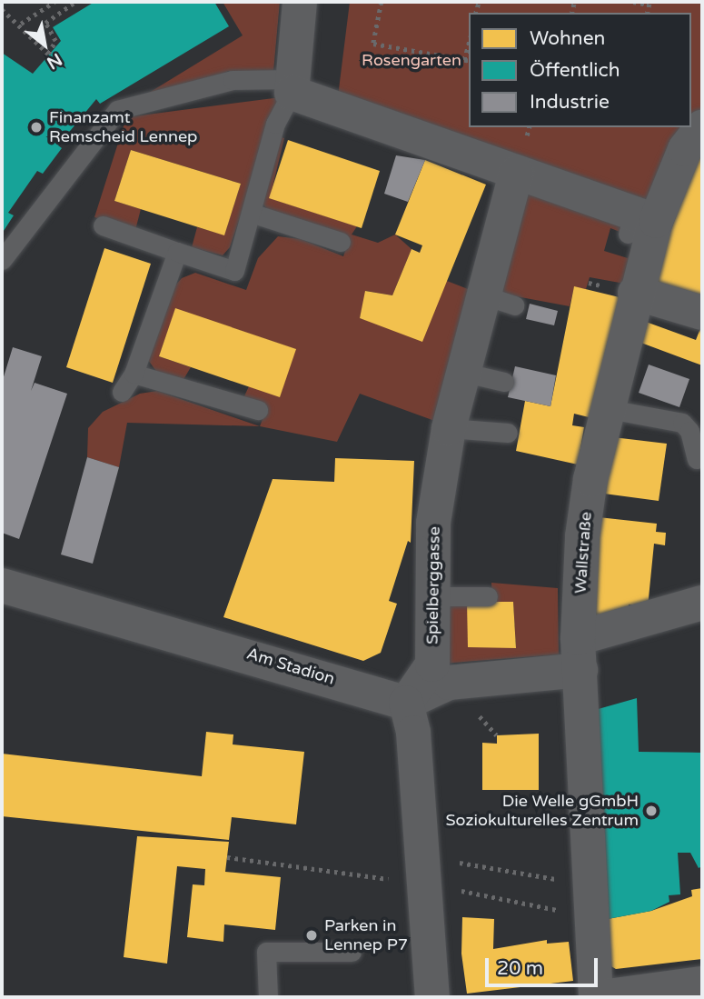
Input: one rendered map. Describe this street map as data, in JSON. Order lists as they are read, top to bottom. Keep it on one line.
{"streets":{"street":["Wallstraße","Spielberggasse","Am Stadion"]},"crossings":[["Spielberggasse","Am Stadion"]],"parks":["Rosengarten"],"places":["Finanzamt Remscheid Lennep","Die Welle gGmbH Soziokulturelles Zentrum","Parken in Lennep P7"],"legend":["Wohnen","Öffentlich","Industrie"],"scale_bar":"20 m","north":"bottom right"}
